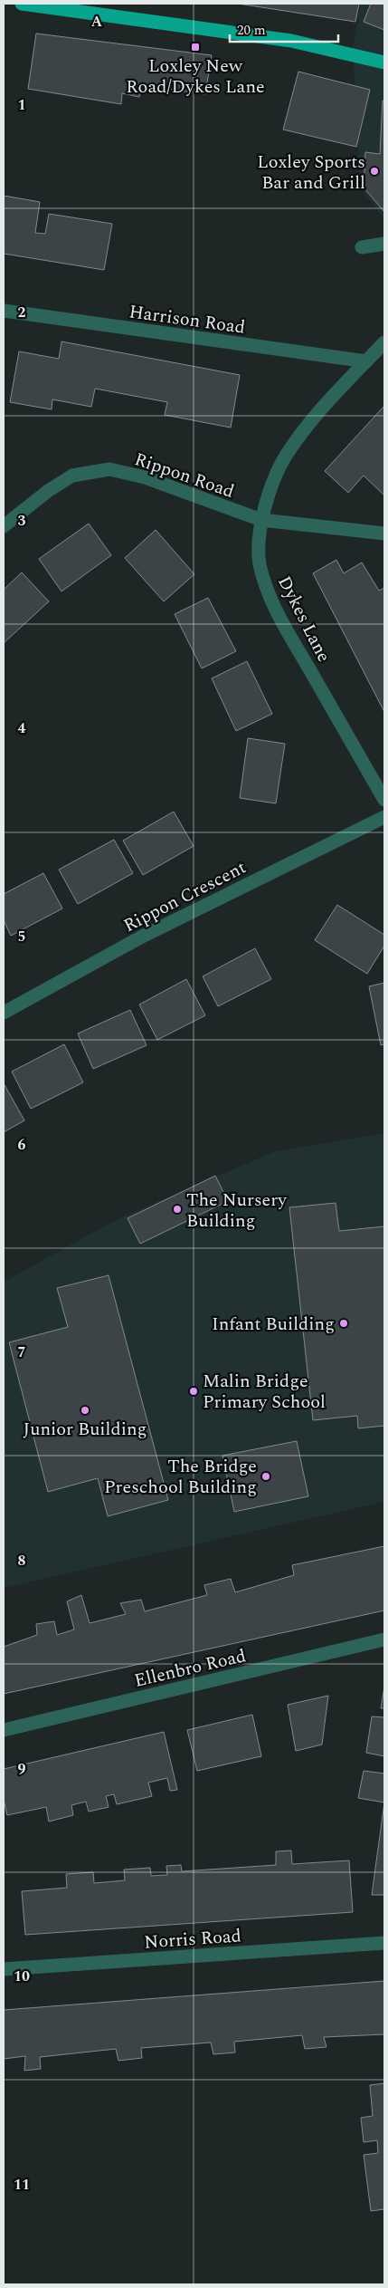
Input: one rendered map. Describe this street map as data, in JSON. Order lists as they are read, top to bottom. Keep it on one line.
{"streets":{"street":["Harrison Road","Rippon Road","Dykes Lane","Rippon Crescent","Ellenbro Road","Norris Road"]},"crossings":[["Harrison Road","Dykes Lane"],["Rippon Road","Dykes Lane"]],"places":{"transit":["Loxley New Road/Dykes Lane"],"other":["Loxley Sports Bar and Grill","The Nursery Building","Infant Building","Malin Bridge Primary School","Junior Building","The Bridge Preschool Building"]},"scale_bar":"20 m","grid":{"columns":["A"],"rows":["1","2","3","4","5","6","7","8","9","10","11"]}}
